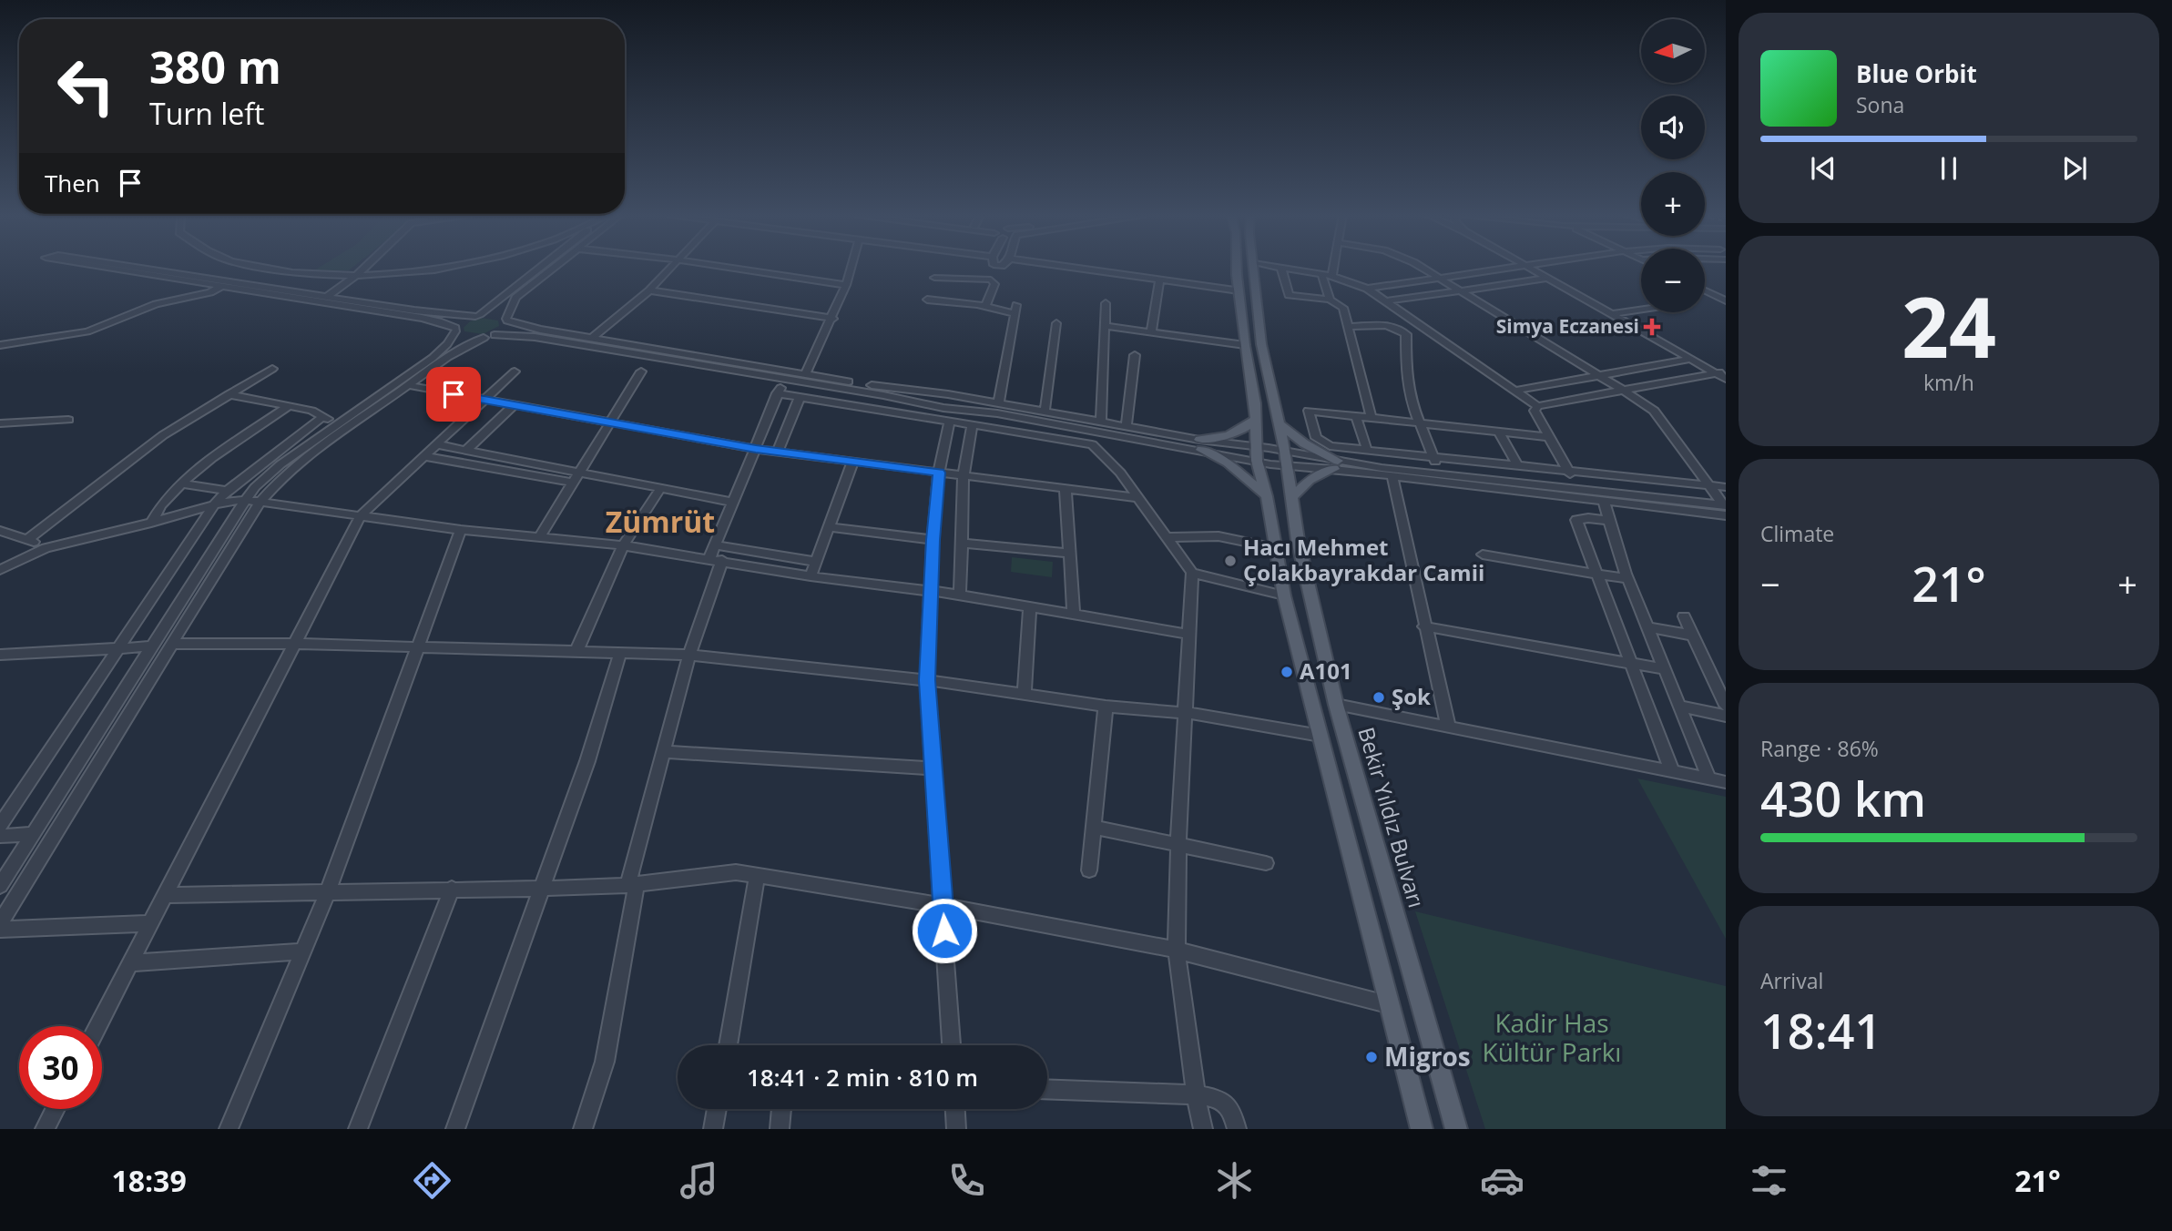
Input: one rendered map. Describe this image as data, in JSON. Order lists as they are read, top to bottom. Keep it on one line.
{"streets":{"main road":["Bekir Yıldız Bulvarı"]},"districts":["Zümrüt"],"parks":["Kadir Has Kültür Parkı"],"places":{"health":["Simya Eczanesi"],"other":["Hacı Mehmet Çolakbayrakdar Camii","A101","Şok","Migros"]},"north":"left","page":{"map_buttons":["+","−"],"turn":["380 m","Turn left"],"song":["Blue Orbit","Sona"],"then":"Then","tile":[["24","km/h"],"Climate",["Range · 86%","430 km"],["Arrival","18:41"]],"heat":["−","21°","+"],"limit":"30","trip":"18:41 · 2 min · 810 m","tabs":["18:39","21°"]}}
